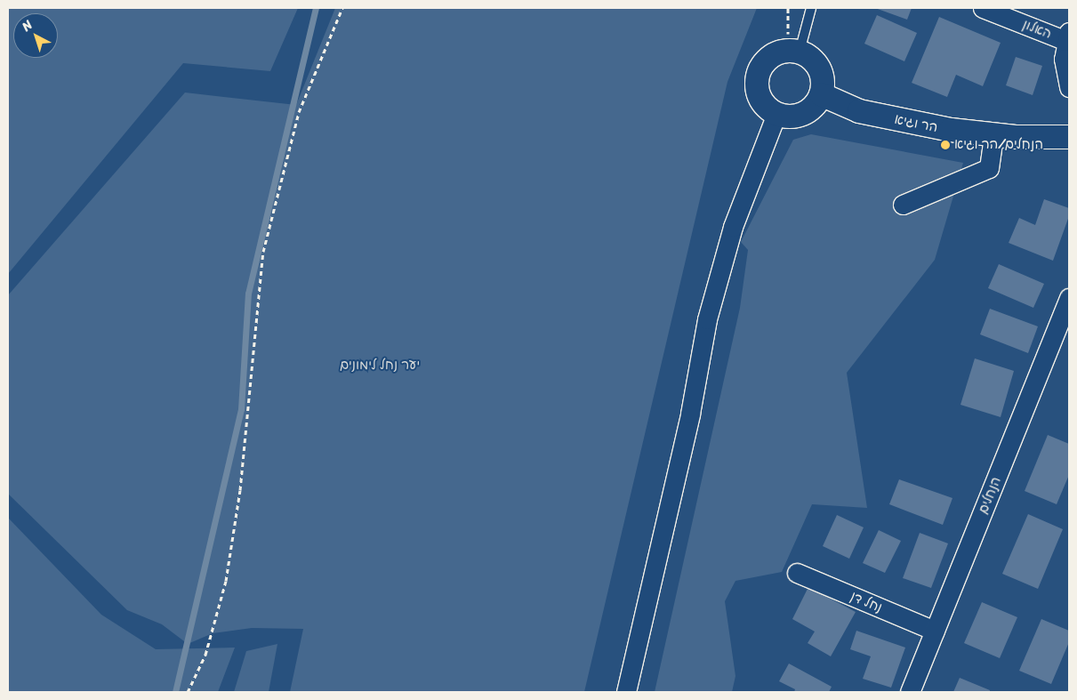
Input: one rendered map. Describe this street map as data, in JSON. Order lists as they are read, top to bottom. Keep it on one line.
{"streets":{"street":["האלון","הר וגיא","הנחלים","נחל דן"]},"crossings":[["הנחלים","נחל דן"]],"parks":["יער נחל לימונים"],"places":["הנחלים/הר וגיא"],"north":"top left"}
